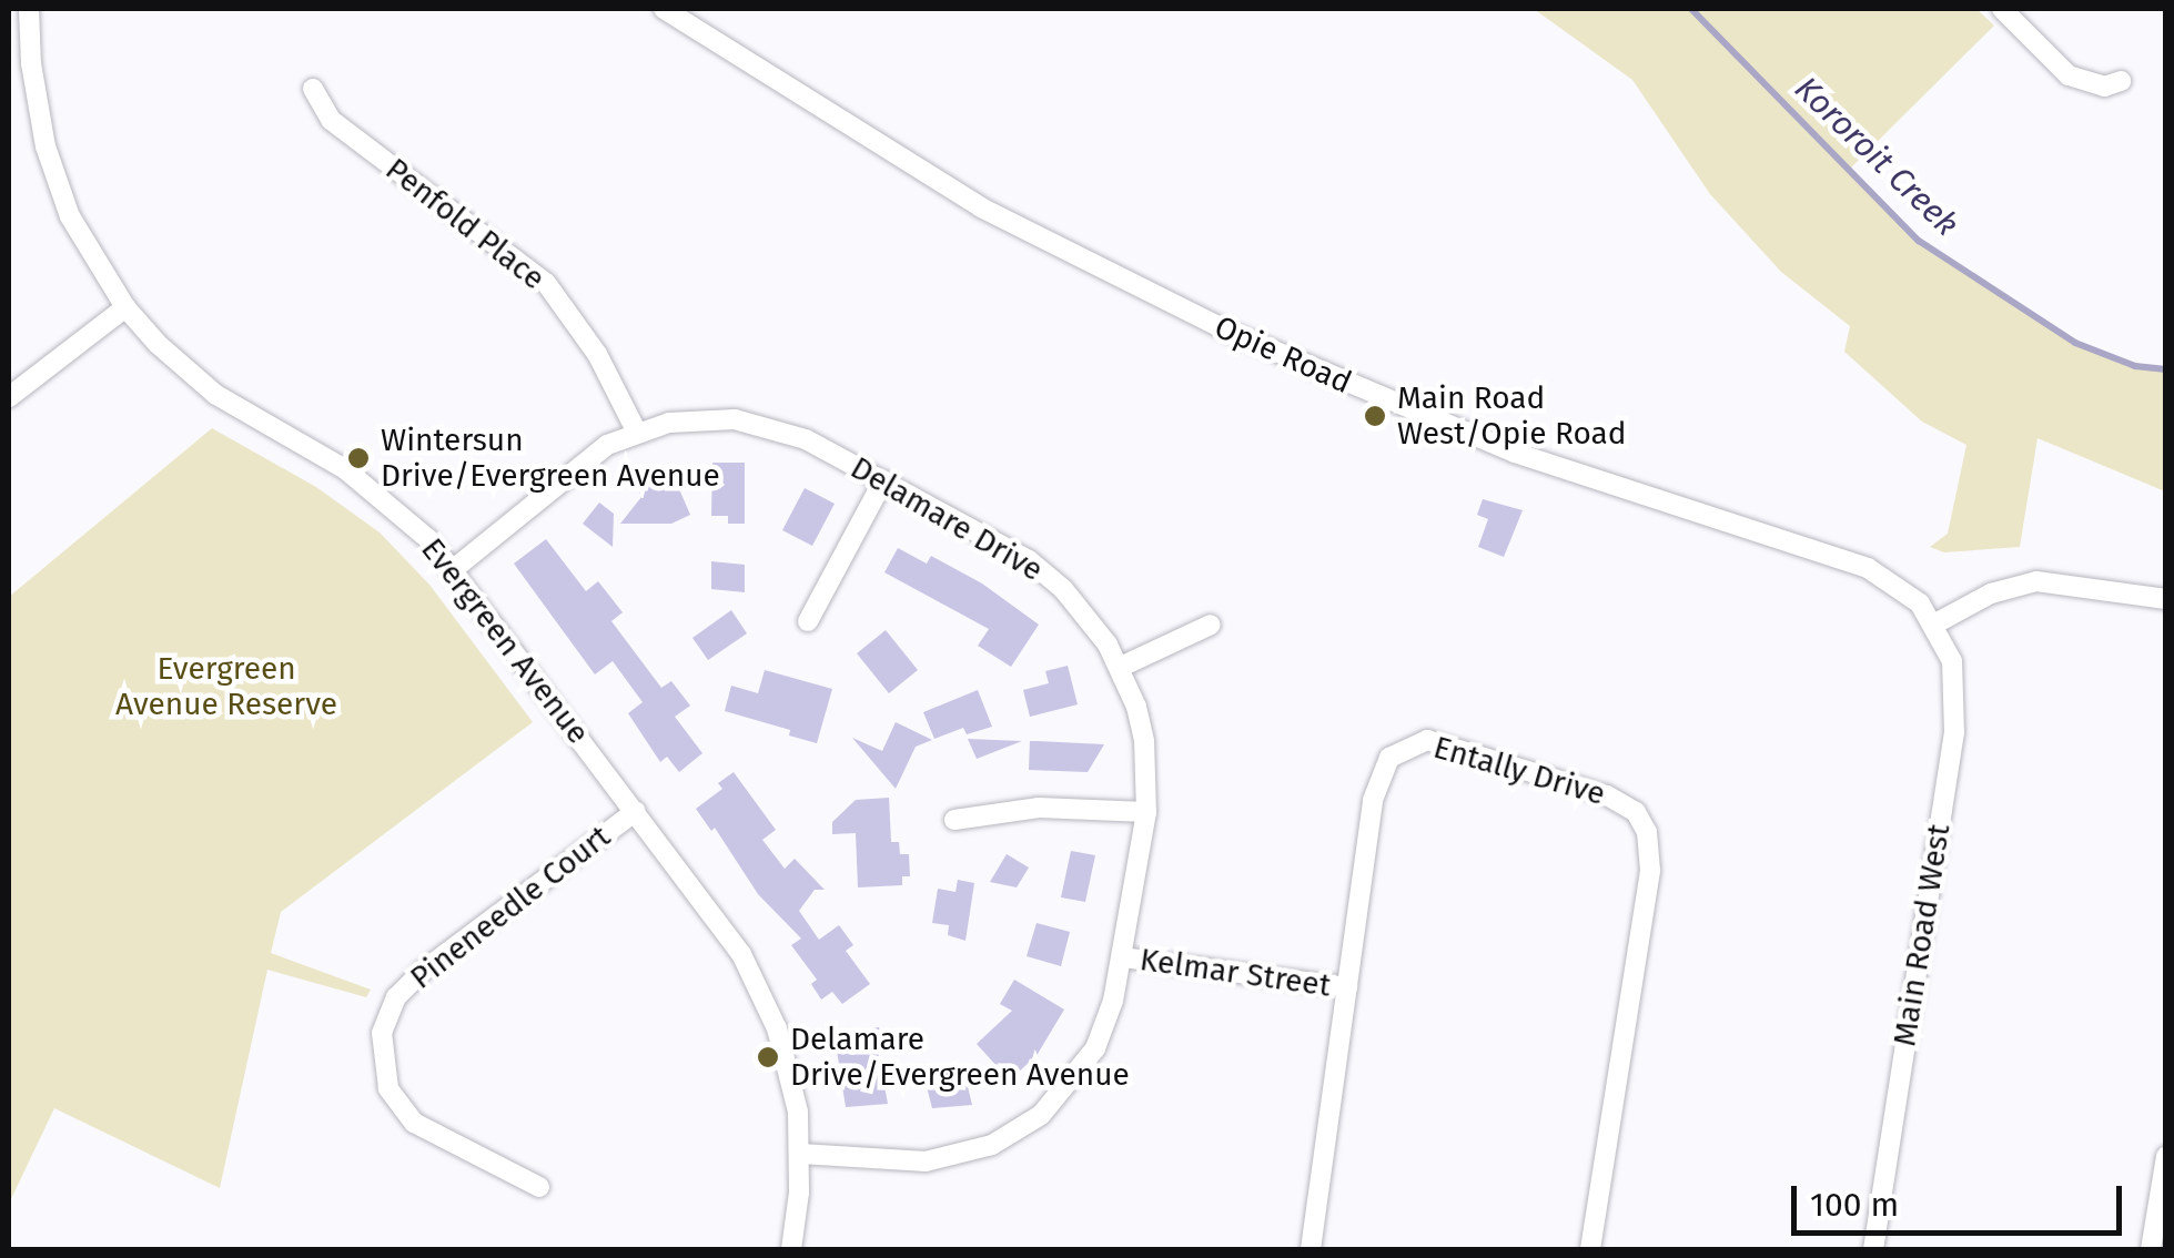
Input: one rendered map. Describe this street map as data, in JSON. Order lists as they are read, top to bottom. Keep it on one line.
{"streets":{"street":["Penfold Place","Opie Road","Delamare Drive","Evergreen Avenue","Entally Drive","Pineneedle Court","Main Road West","Kelmar Street"]},"crossings":[["Penfold Place","Delamare Drive"],["Opie Road","Main Road West"],["Delamare Drive","Evergreen Avenue"],["Delamare Drive","Kelmar Street"],["Evergreen Avenue","Pineneedle Court"],["Entally Drive","Kelmar Street"]],"water":["Kororoit Creek"],"parks":["Evergreen Avenue Reserve"],"places":["Main Road West/Opie Road","Wintersun Drive/Evergreen Avenue","Delamare Drive/Evergreen Avenue"],"scale_bar":"100 m"}
